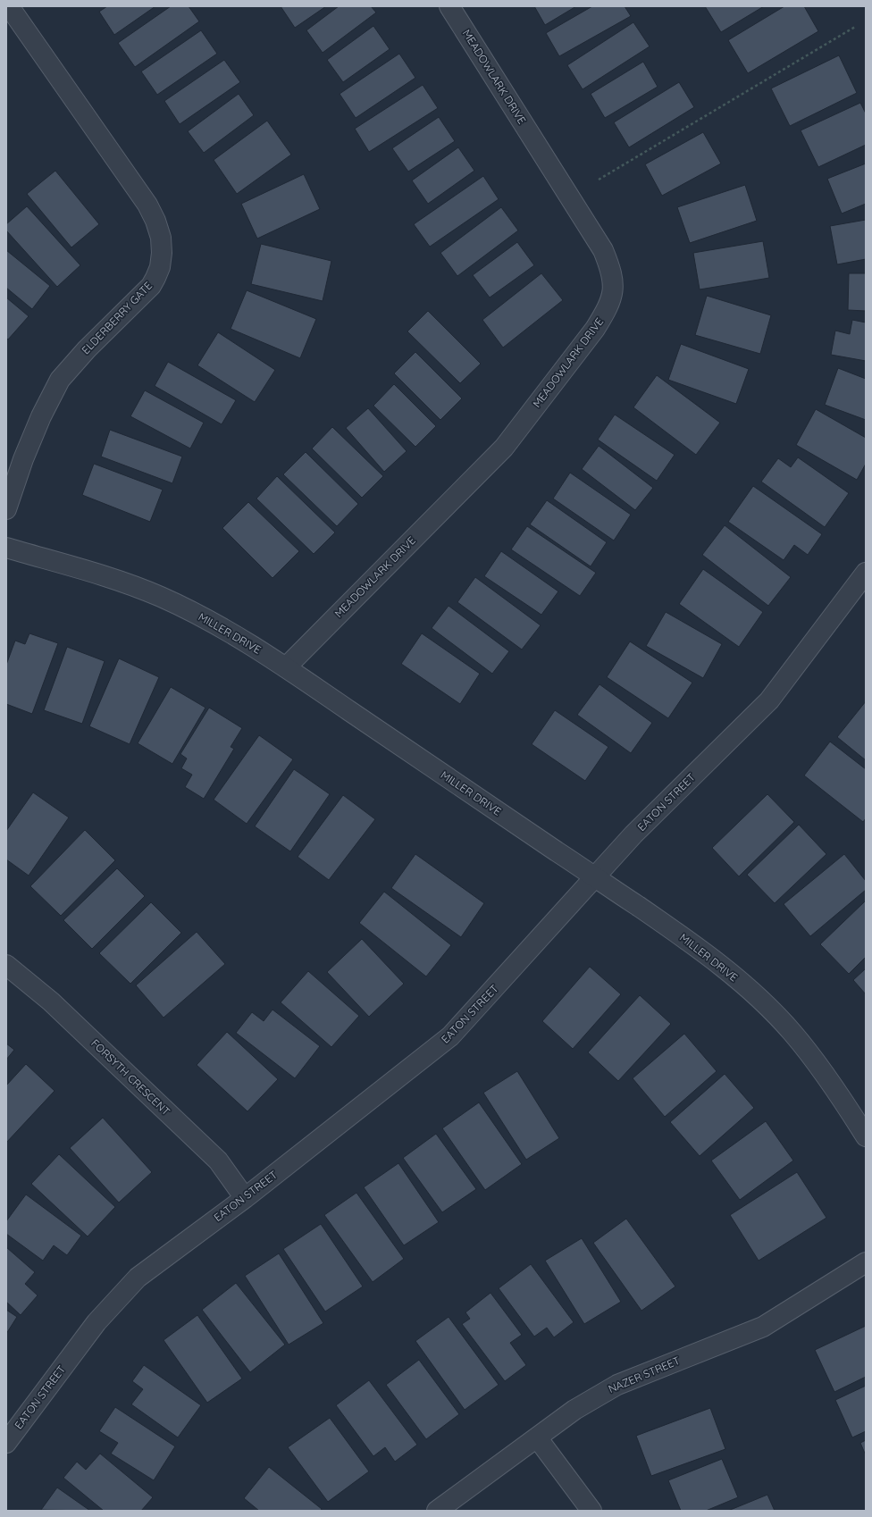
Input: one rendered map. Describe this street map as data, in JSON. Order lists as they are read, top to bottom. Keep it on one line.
{"streets":{"street":["MEADOWLARK DRIVE","ELDERBERRY GATE","MILLER DRIVE","EATON STREET","FORSYTH CRESCENT","NAZER STREET"]},"crossings":[["MEADOWLARK DRIVE","MILLER DRIVE"],["MILLER DRIVE","EATON STREET"],["EATON STREET","FORSYTH CRESCENT"]]}
